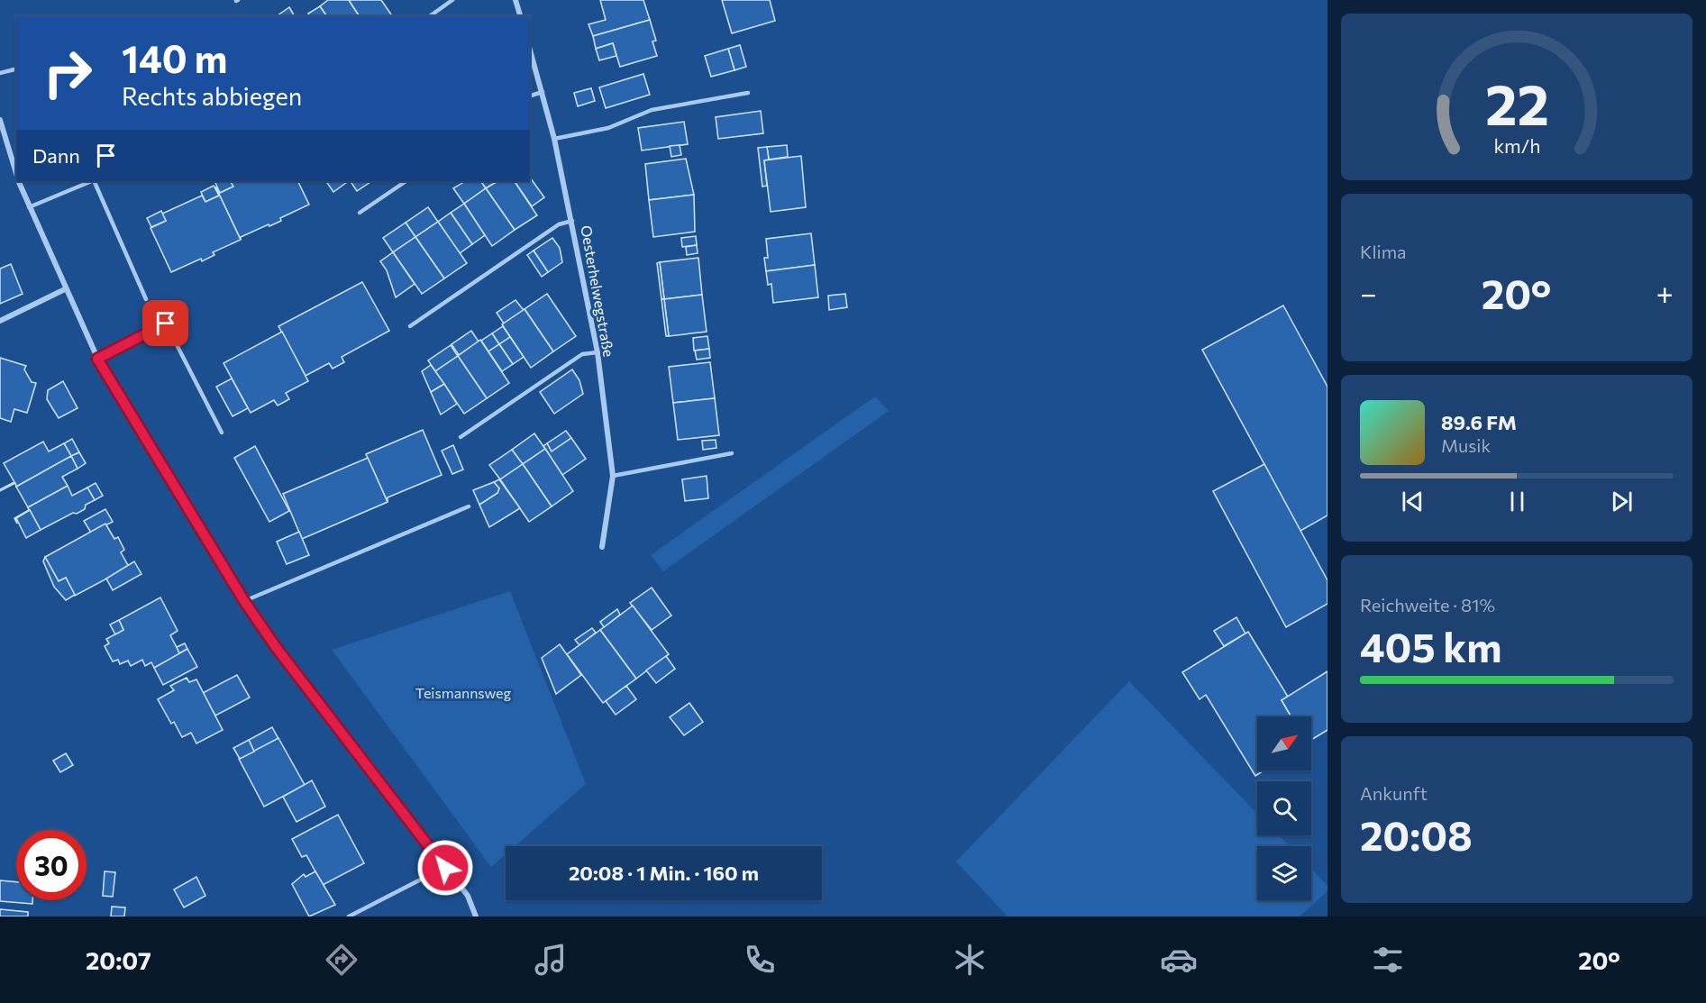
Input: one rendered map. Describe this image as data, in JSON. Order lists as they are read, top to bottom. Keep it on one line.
{"streets":{"street":["Oesterhelwegstraße"]},"parks":["Teismannsweg"],"north":"top right","page":{"turn":["140 m","Rechts abbiegen"],"then":"Dann","tile":["Klima",["Reichweite · 81%","405 km"],["Ankunft","20:08"]],"heat":["−","20°","+"],"song":["89.6 FM","Musik"],"limit":"30","trip":"20:08 · 1 Min. · 160 m","tabs":["20:07","20°"],"gauge":["22","km/h"]}}
